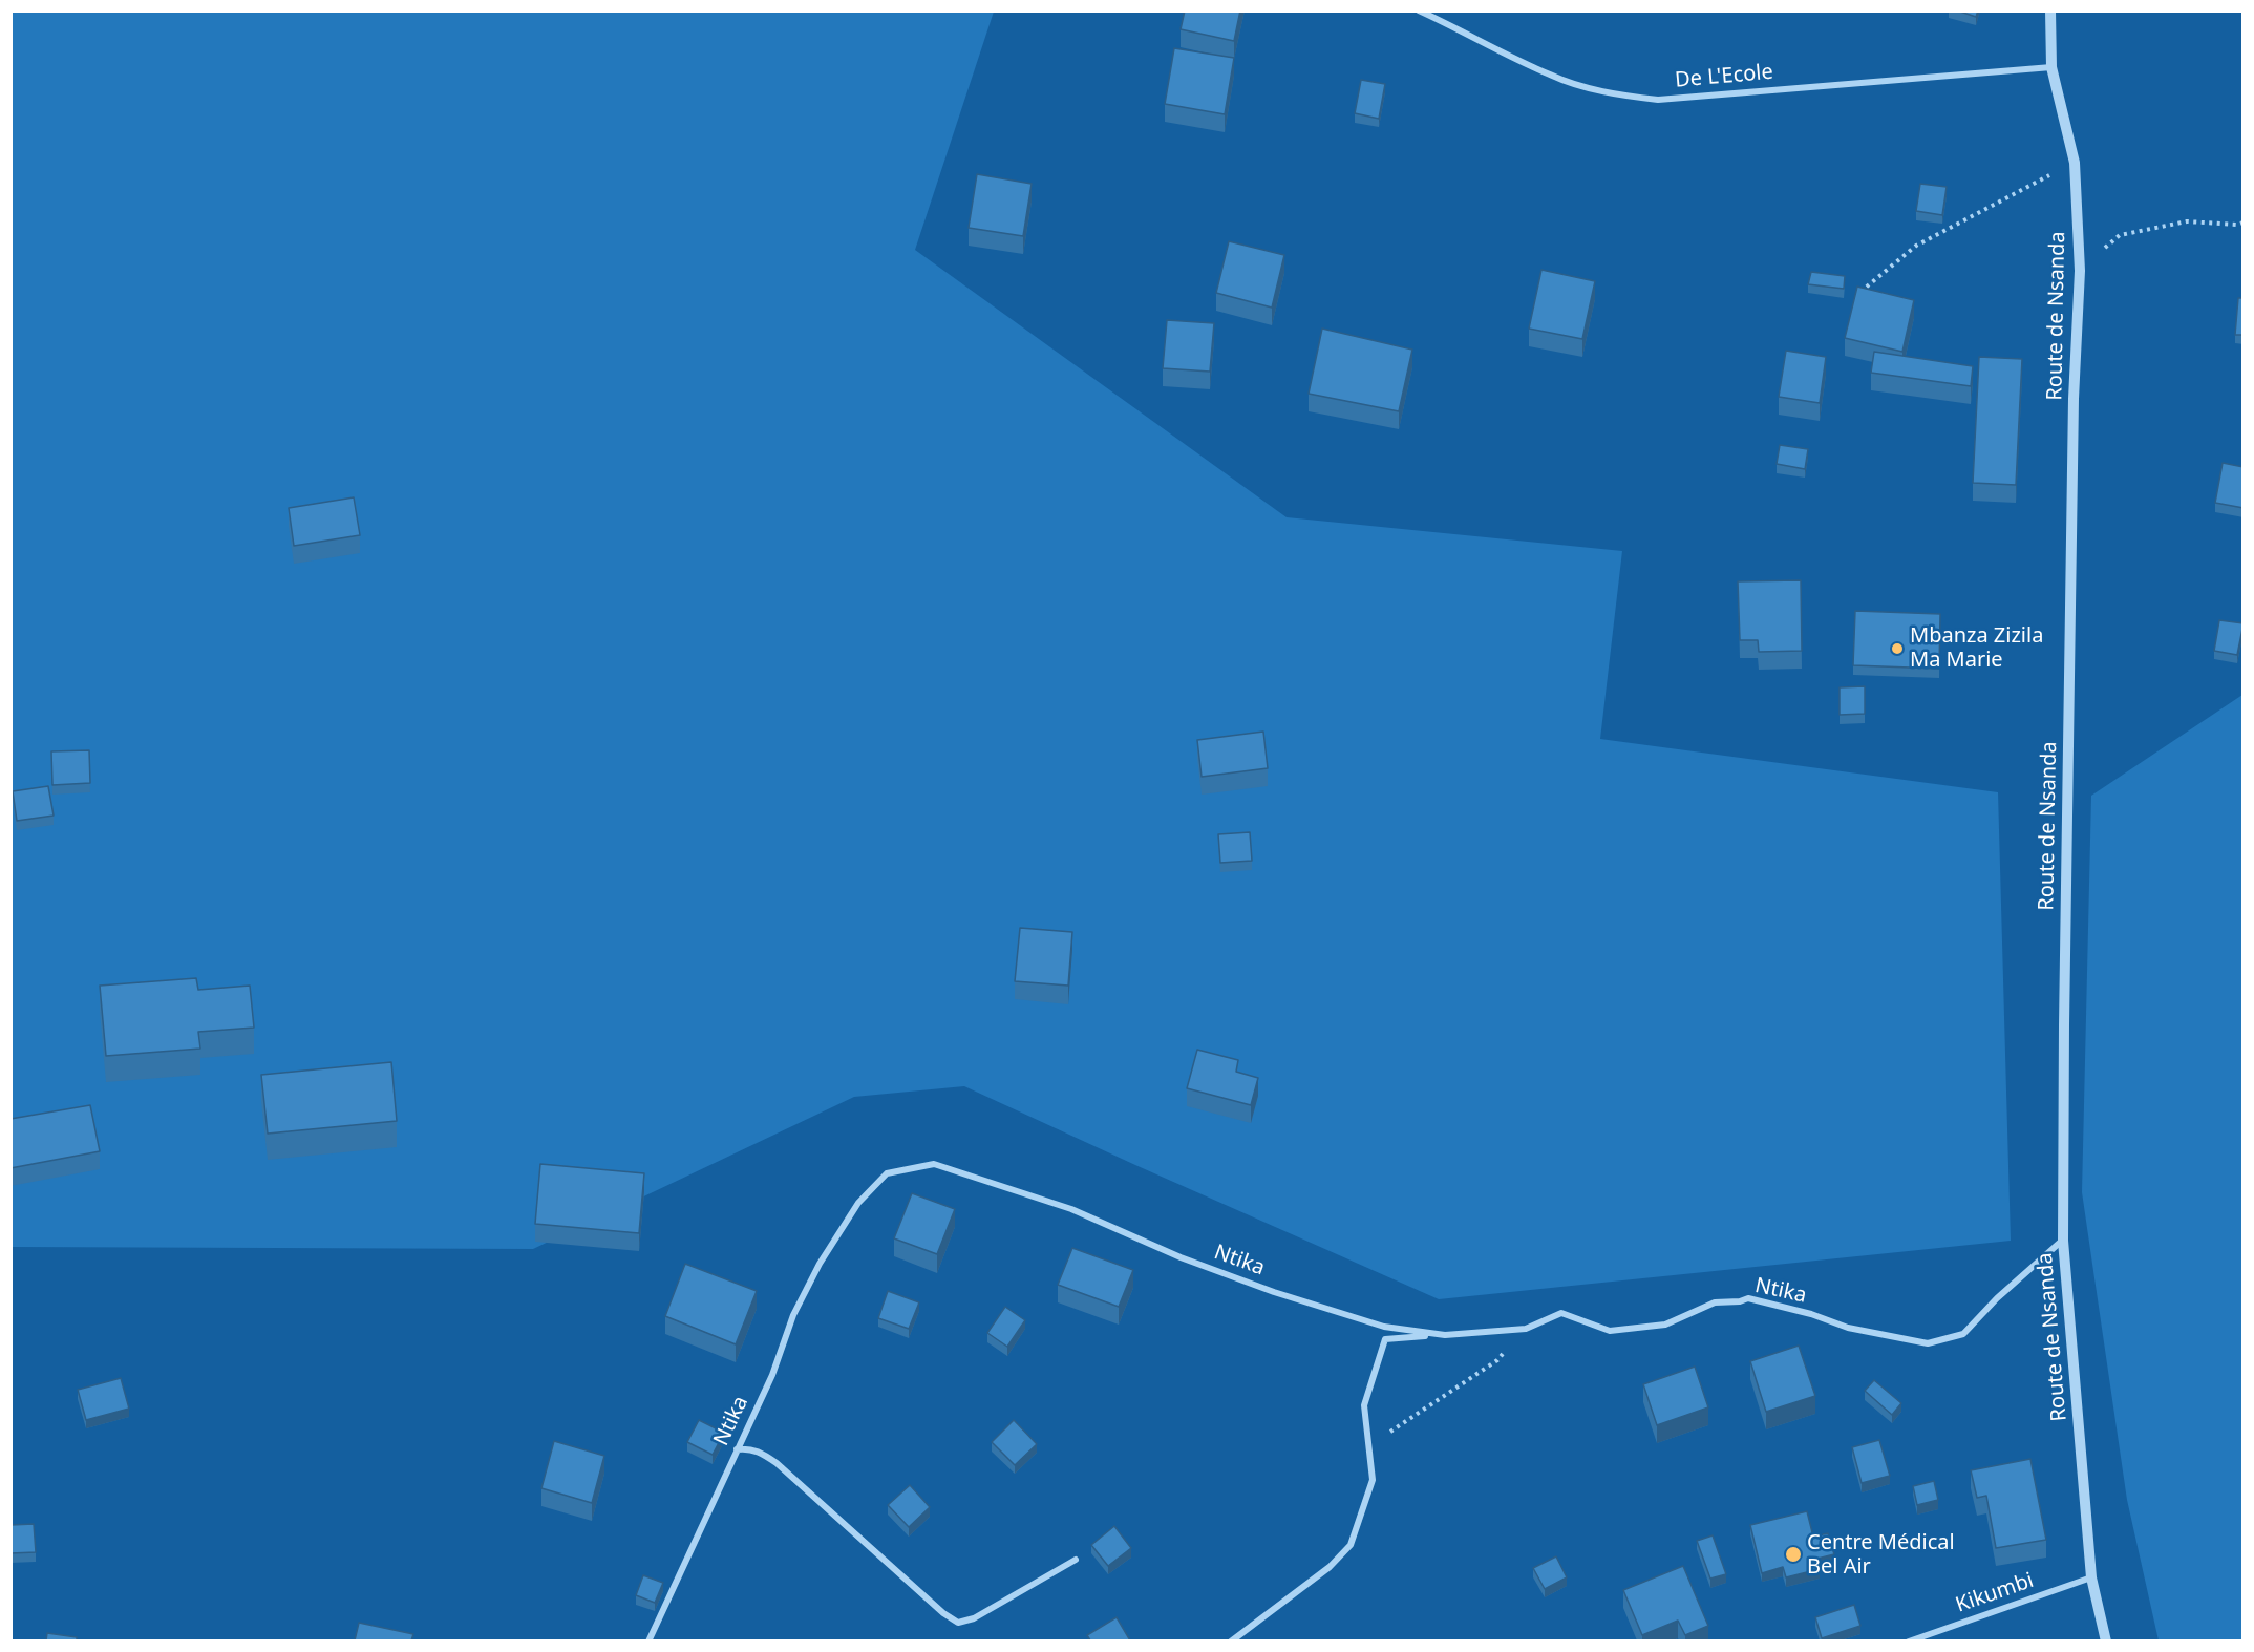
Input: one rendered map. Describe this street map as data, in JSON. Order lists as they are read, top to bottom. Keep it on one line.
{"streets":{"street":["De L'Ecole","Route de Nsanda","Ntika","Kikumbi"]},"crossings":[["De L'Ecole","Route de Nsanda"],["Route de Nsanda","Ntika"],["Route de Nsanda","Kikumbi"]],"places":["Mbanza Zizila Ma Marie","Centre Médical Bel Air"]}
